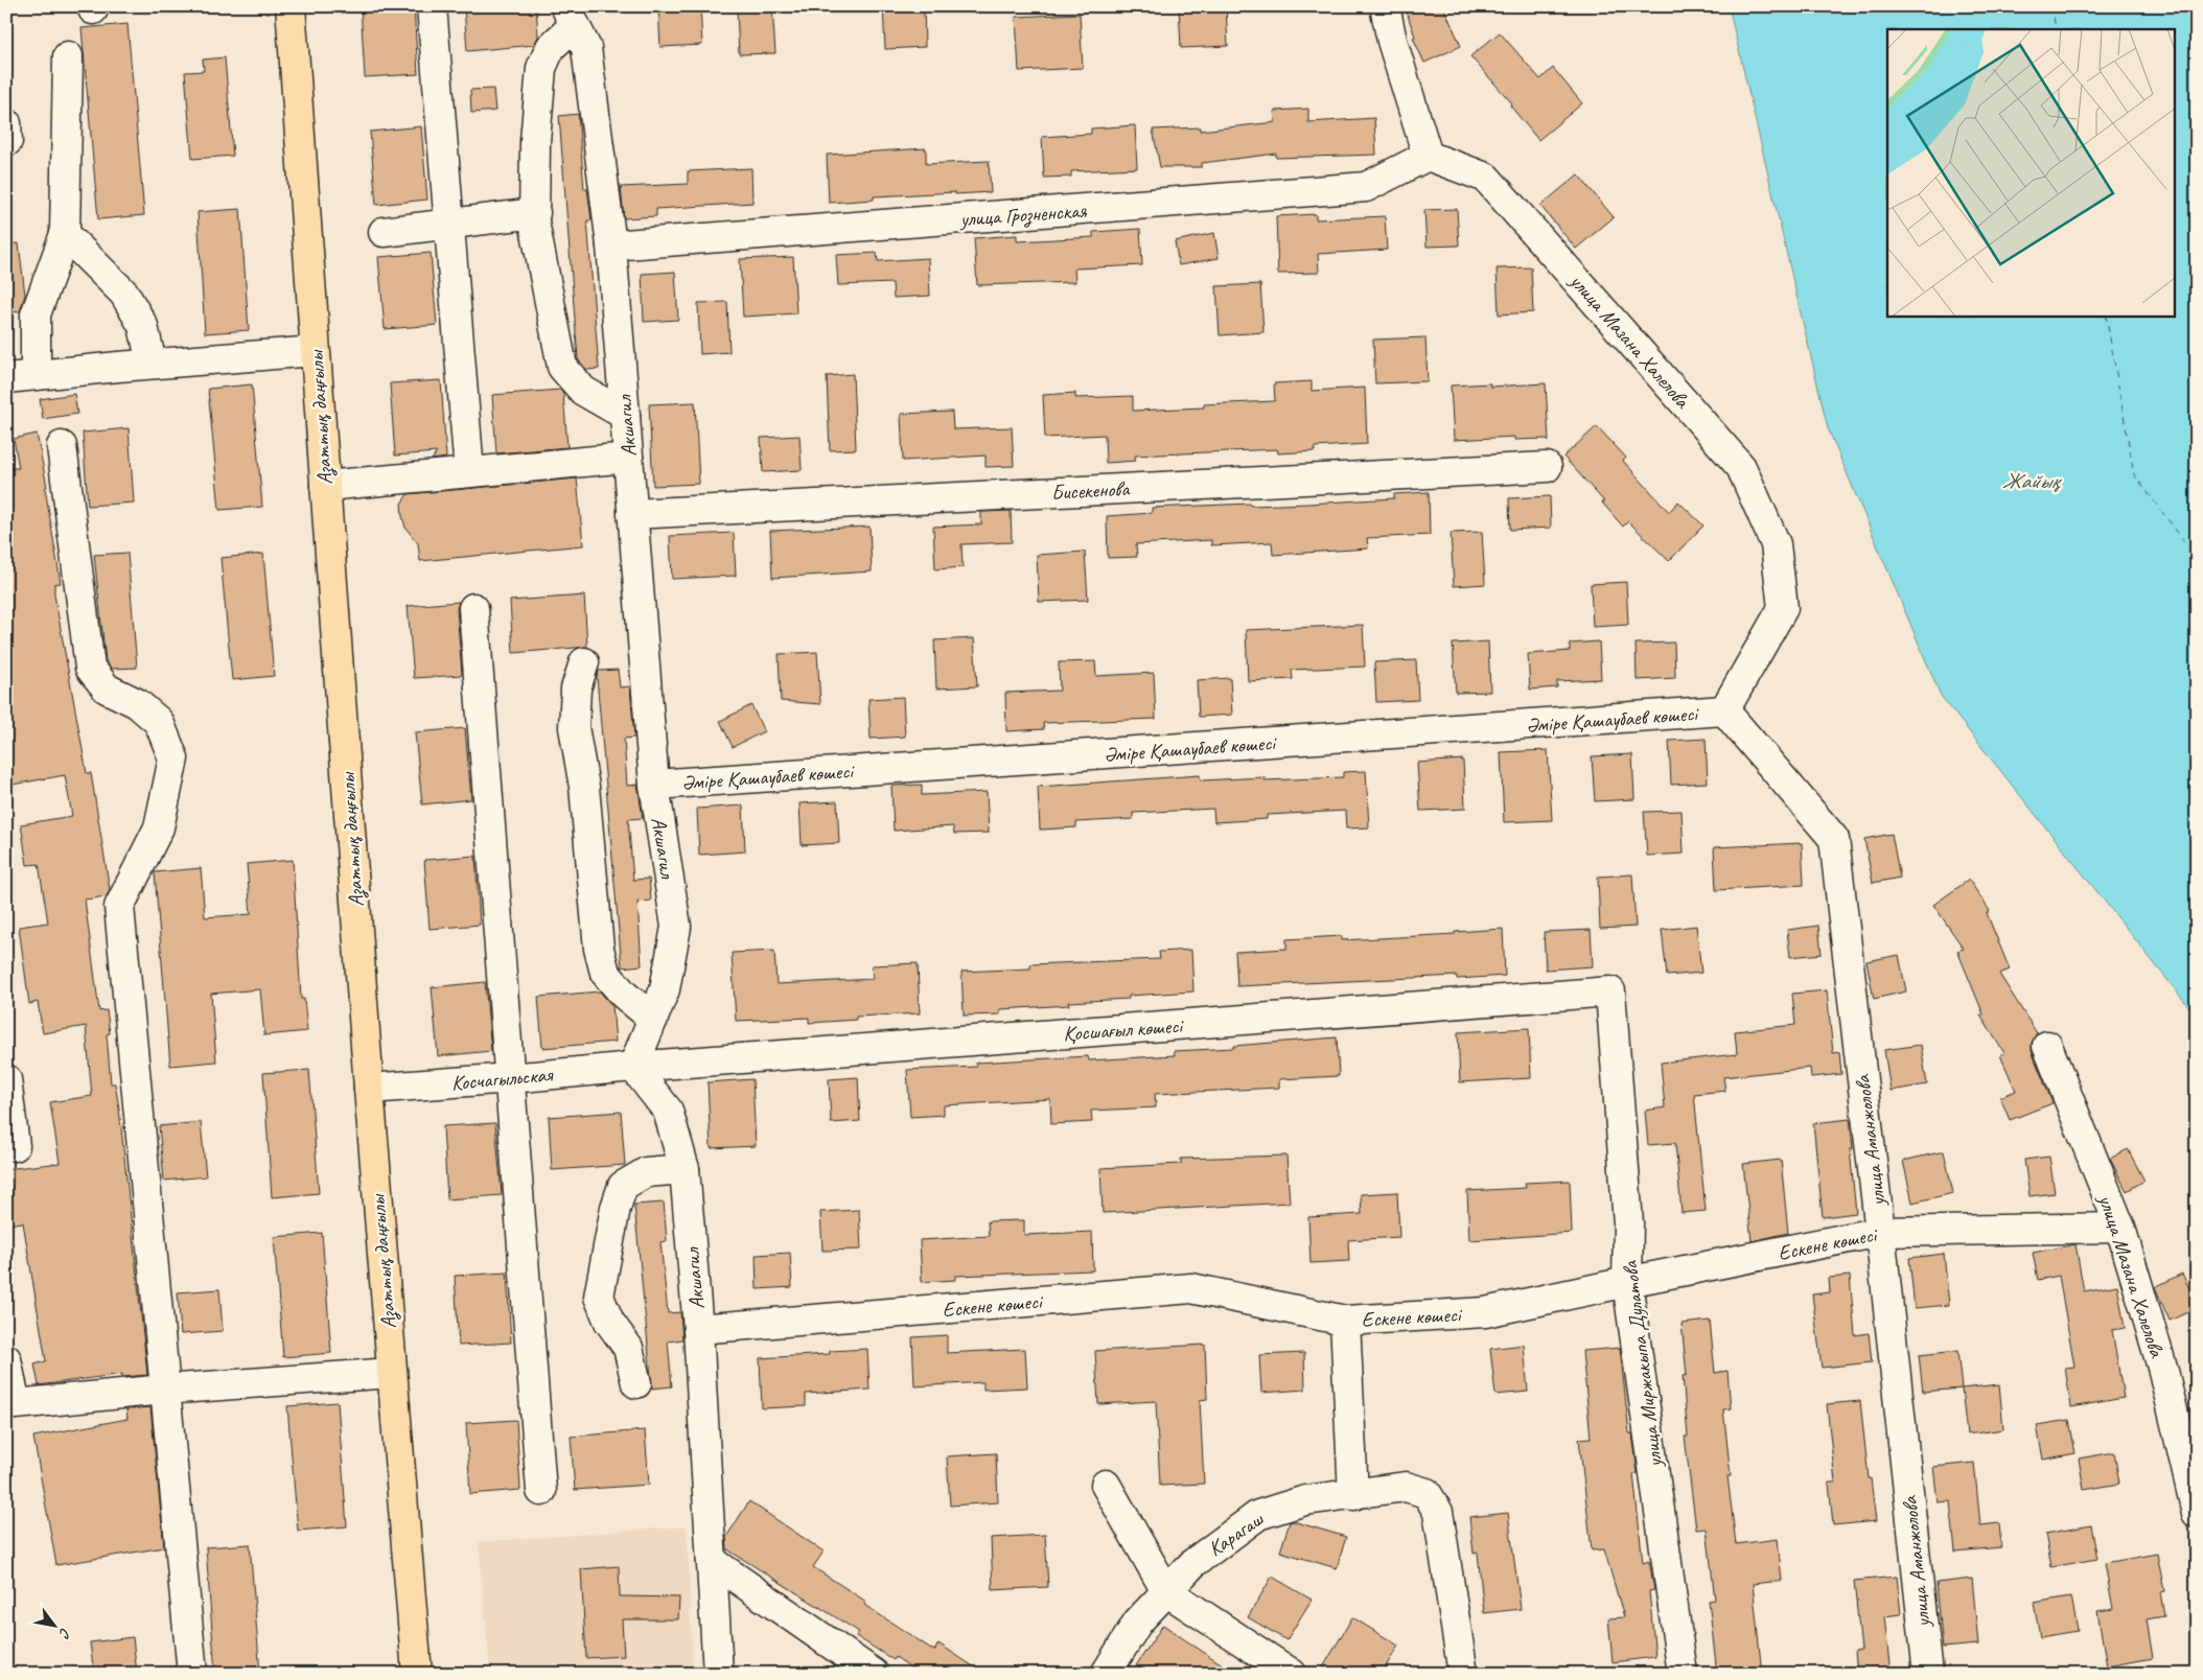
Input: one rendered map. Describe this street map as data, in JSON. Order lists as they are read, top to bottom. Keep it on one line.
{"streets":{"main road":["Азаттық даңғылы"],"street":["улица Грозненская","улица Мазана Халелова","Акшагил","Бисекенова","Әміре Қашаубаев көшесі","Қосшағыл көшесі","Косчагыльская","улица Аманжолова","Ескене көшесі","улица Миржакыпа Дулатова","Карагаш"]},"crossings":[["улица Грозненская","улица Мазана Халелова"],["улица Грозненская","Акшагил"],["улица Мазана Халелова","Әміре Қашаубаев көшесі"],["улица Мазана Халелова","улица Аманжолова"],["улица Мазана Халелова","Ескене көшесі"],["Азаттық даңғылы","Косчагыльская"],["Акшагил","Бисекенова"],["Акшагил","Әміре Қашаубаев көшесі"],["Акшагил","Қосшағыл көшесі"],["Акшагил","Косчагыльская"],["Акшагил","Ескене көшесі"],["Әміре Қашаубаев көшесі","улица Аманжолова"],["Қосшағыл көшесі","Косчагыльская"],["Қосшағыл көшесі","улица Миржакыпа Дулатова"],["улица Аманжолова","Ескене көшесі"],["Ескене көшесі","улица Миржакыпа Дулатова"]],"water":["Жайық"],"north":"bottom right"}
